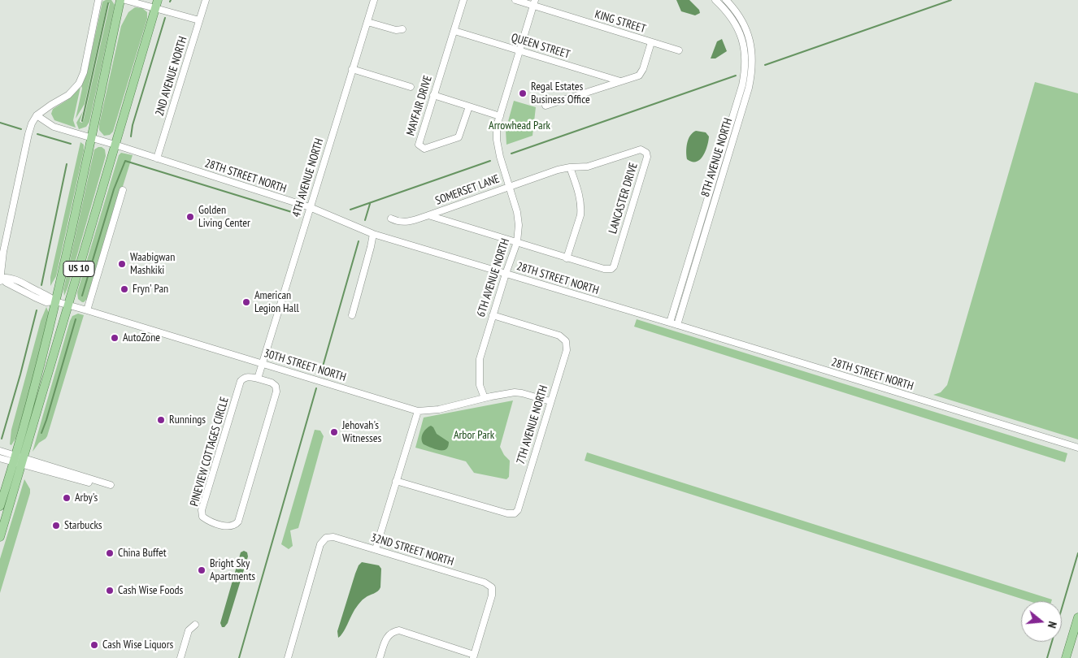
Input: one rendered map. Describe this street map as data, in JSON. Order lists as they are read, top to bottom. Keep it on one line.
{"streets":{"main road":["US 10"],"street":["KING STREET","QUEEN STREET","2ND AVENUE NORTH","MAYFAIR DRIVE","8TH AVENUE NORTH","28TH STREET NORTH","4TH AVENUE NORTH","SOMERSET LANE","LANCASTER DRIVE","6TH AVENUE NORTH","30TH STREET NORTH","7TH AVENUE NORTH","PINEVIEW COTTAGES CIRCLE","32ND STREET NORTH"]},"crossings":[["KING STREET","6TH AVENUE NORTH"],["QUEEN STREET","MAYFAIR DRIVE"],["QUEEN STREET","6TH AVENUE NORTH"],["2ND AVENUE NORTH","28TH STREET NORTH"],["8TH AVENUE NORTH","28TH STREET NORTH"],["28TH STREET NORTH","4TH AVENUE NORTH"],["28TH STREET NORTH","US 10"],["28TH STREET NORTH","6TH AVENUE NORTH"],["4TH AVENUE NORTH","30TH STREET NORTH"],["SOMERSET LANE","LANCASTER DRIVE"],["SOMERSET LANE","6TH AVENUE NORTH"],["LANCASTER DRIVE","6TH AVENUE NORTH"],["US 10","30TH STREET NORTH"],["6TH AVENUE NORTH","30TH STREET NORTH"],["6TH AVENUE NORTH","7TH AVENUE NORTH"],["30TH STREET NORTH","7TH AVENUE NORTH"]],"parks":["Arrowhead Park","Arbor Park"],"places":["Regal Estates Business Office","Golden Living Center","Waabigwan Mashkiki","Fryn' Pan","American Legion Hall","AutoZone","Runnings","Jehovah's Witnesses","Arby's","Starbucks","China Buffet","Bright Sky Apartments","Cash Wise Foods","Cash Wise Liquors"],"north":"right"}
